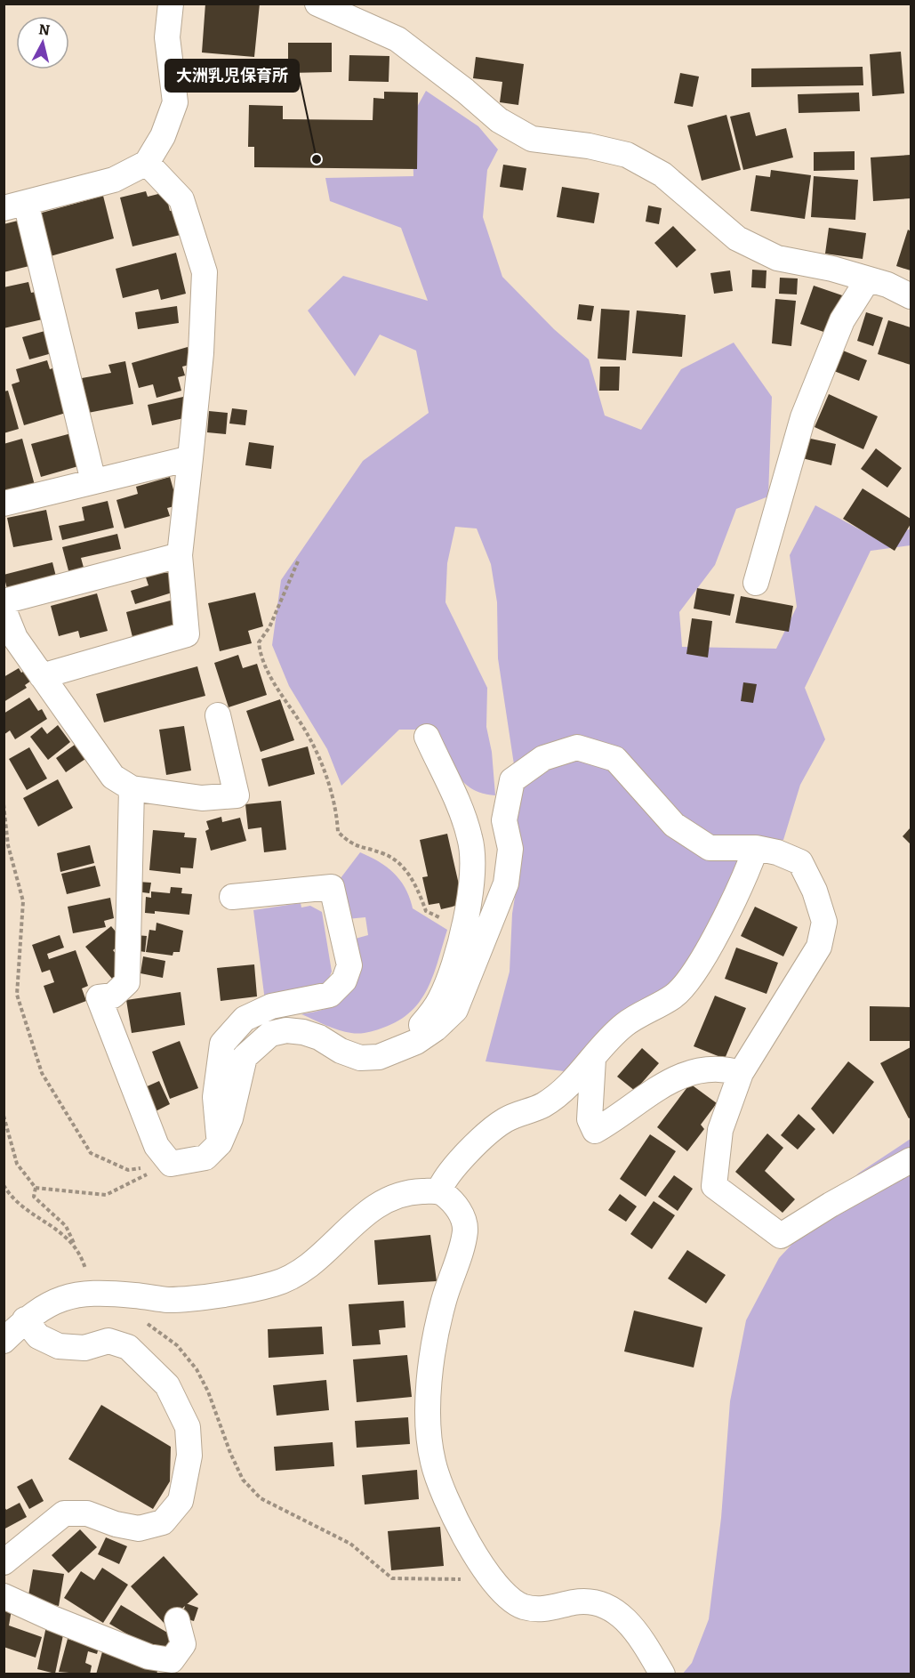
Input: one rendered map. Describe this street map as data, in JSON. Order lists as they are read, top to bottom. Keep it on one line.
{"places":["大洲乳児保育所"],"north":"top"}
